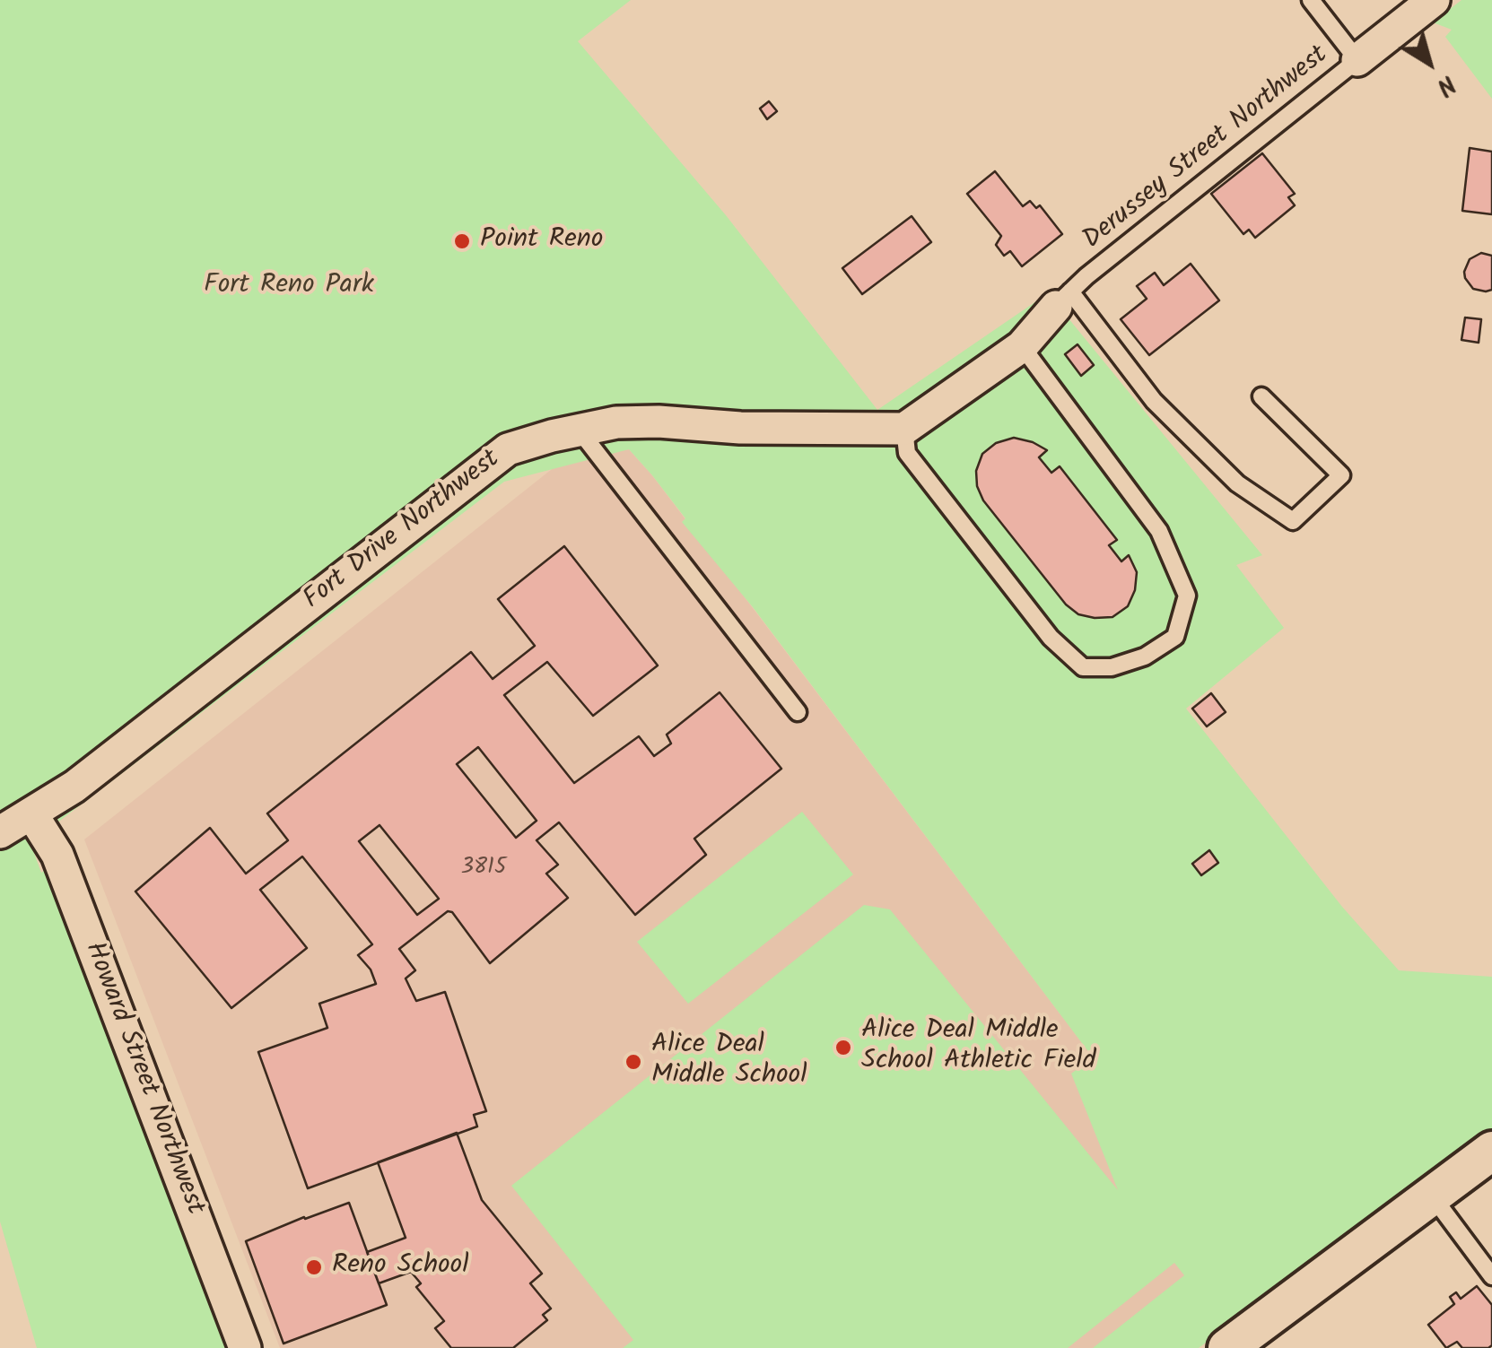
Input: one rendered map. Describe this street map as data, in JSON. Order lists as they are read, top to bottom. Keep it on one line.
{"streets":{"street":["Fort Drive Northwest","Howard Street Northwest"],"lane":["Derussey Street Northwest"]},"crossings":[["Fort Drive Northwest","Howard Street Northwest"]],"parks":["Fort Reno Park"],"places":["Point Reno","Alice Deal Middle School Athletic Field","Alice Deal Middle School","Reno School"],"house_numbers":["3815"],"north":"bottom right"}
